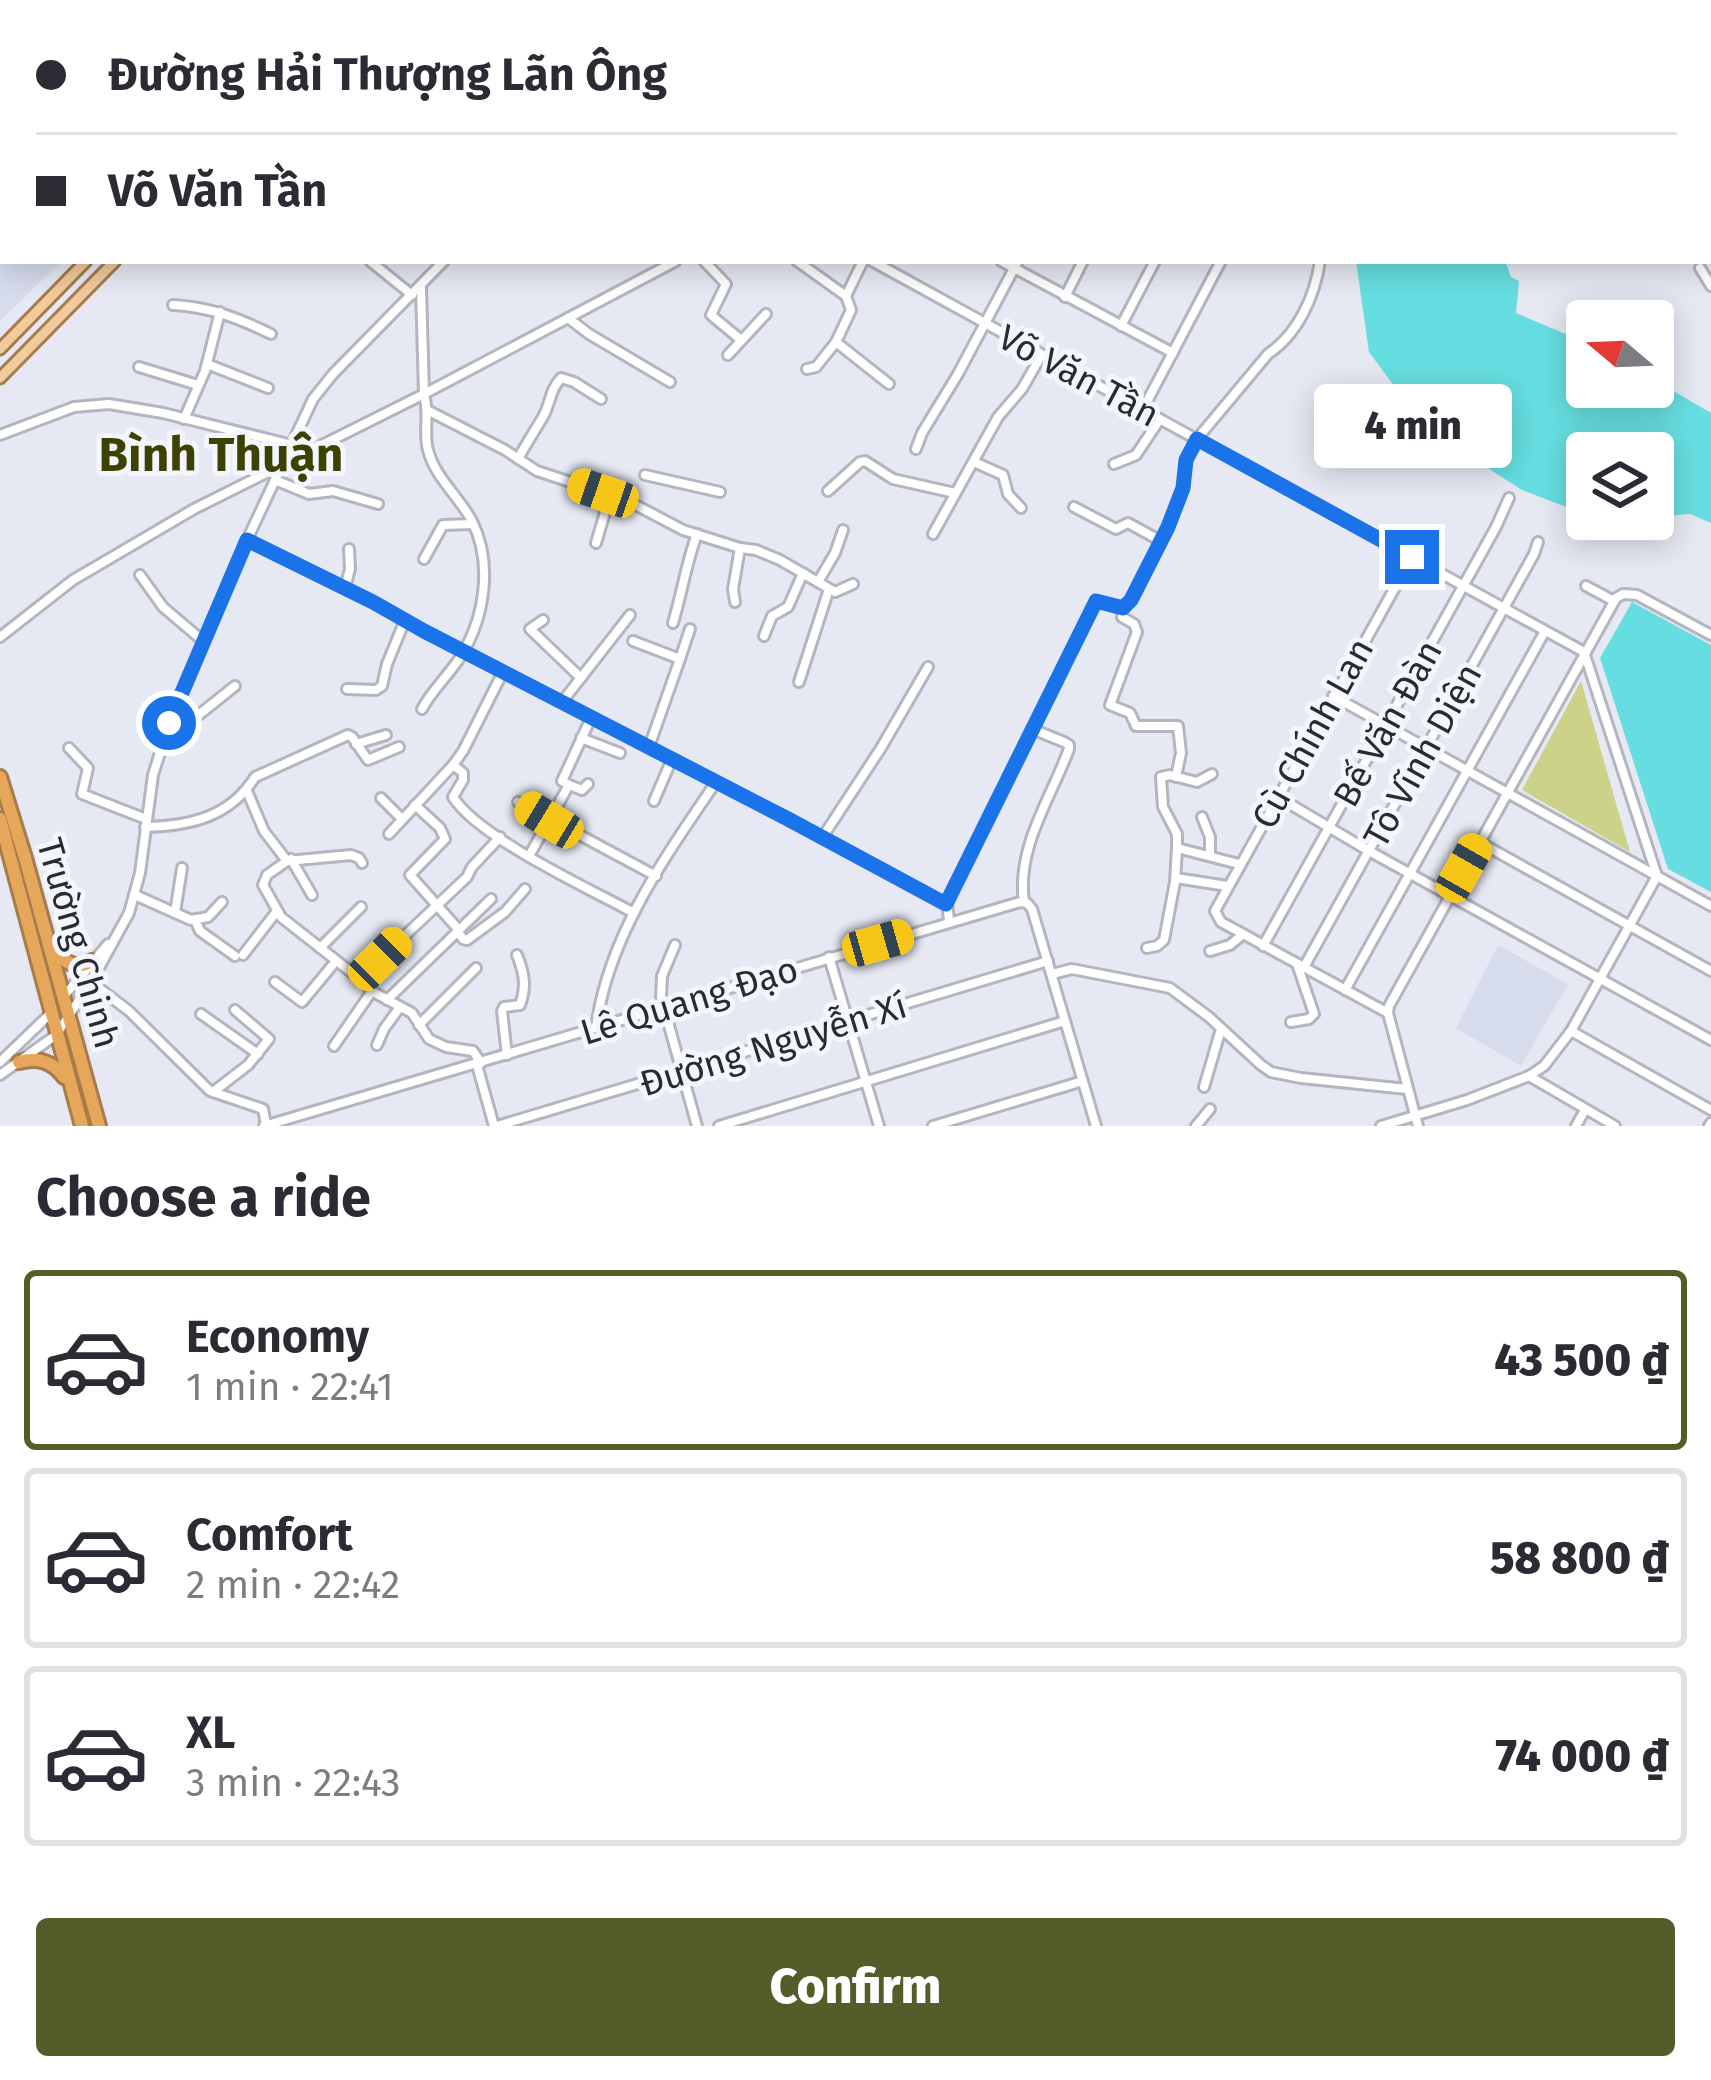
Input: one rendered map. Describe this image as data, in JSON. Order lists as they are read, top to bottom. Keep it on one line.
{"streets":{"highway":["Trường Chinh"],"street":["Võ Văn Tần","Bế Văn Đàn","Cù Chính Lan","Tô Vĩnh Diện","Lê Quang Đạo","Đường Nguyễn Xí"]},"crossings":[["Võ Văn Tần","Bế Văn Đàn"],["Võ Văn Tần","Cù Chính Lan"],["Võ Văn Tần","Tô Vĩnh Diện"]],"districts":["Bình Thuận"],"north":"left","page":{"banner":["Đường Hải Thượng Lãn Ông","Võ Văn Tần"],"bubble":"4 min","heading":"Choose a ride","list":[{"name":"Economy","note":"1 min · 22:41","value":"43 500 ₫"},{"name":"Comfort","note":"2 min · 22:42","value":"58 800 ₫"},{"name":"XL","note":"3 min · 22:43","value":"74 000 ₫"}],"buttons":"Confirm"}}
